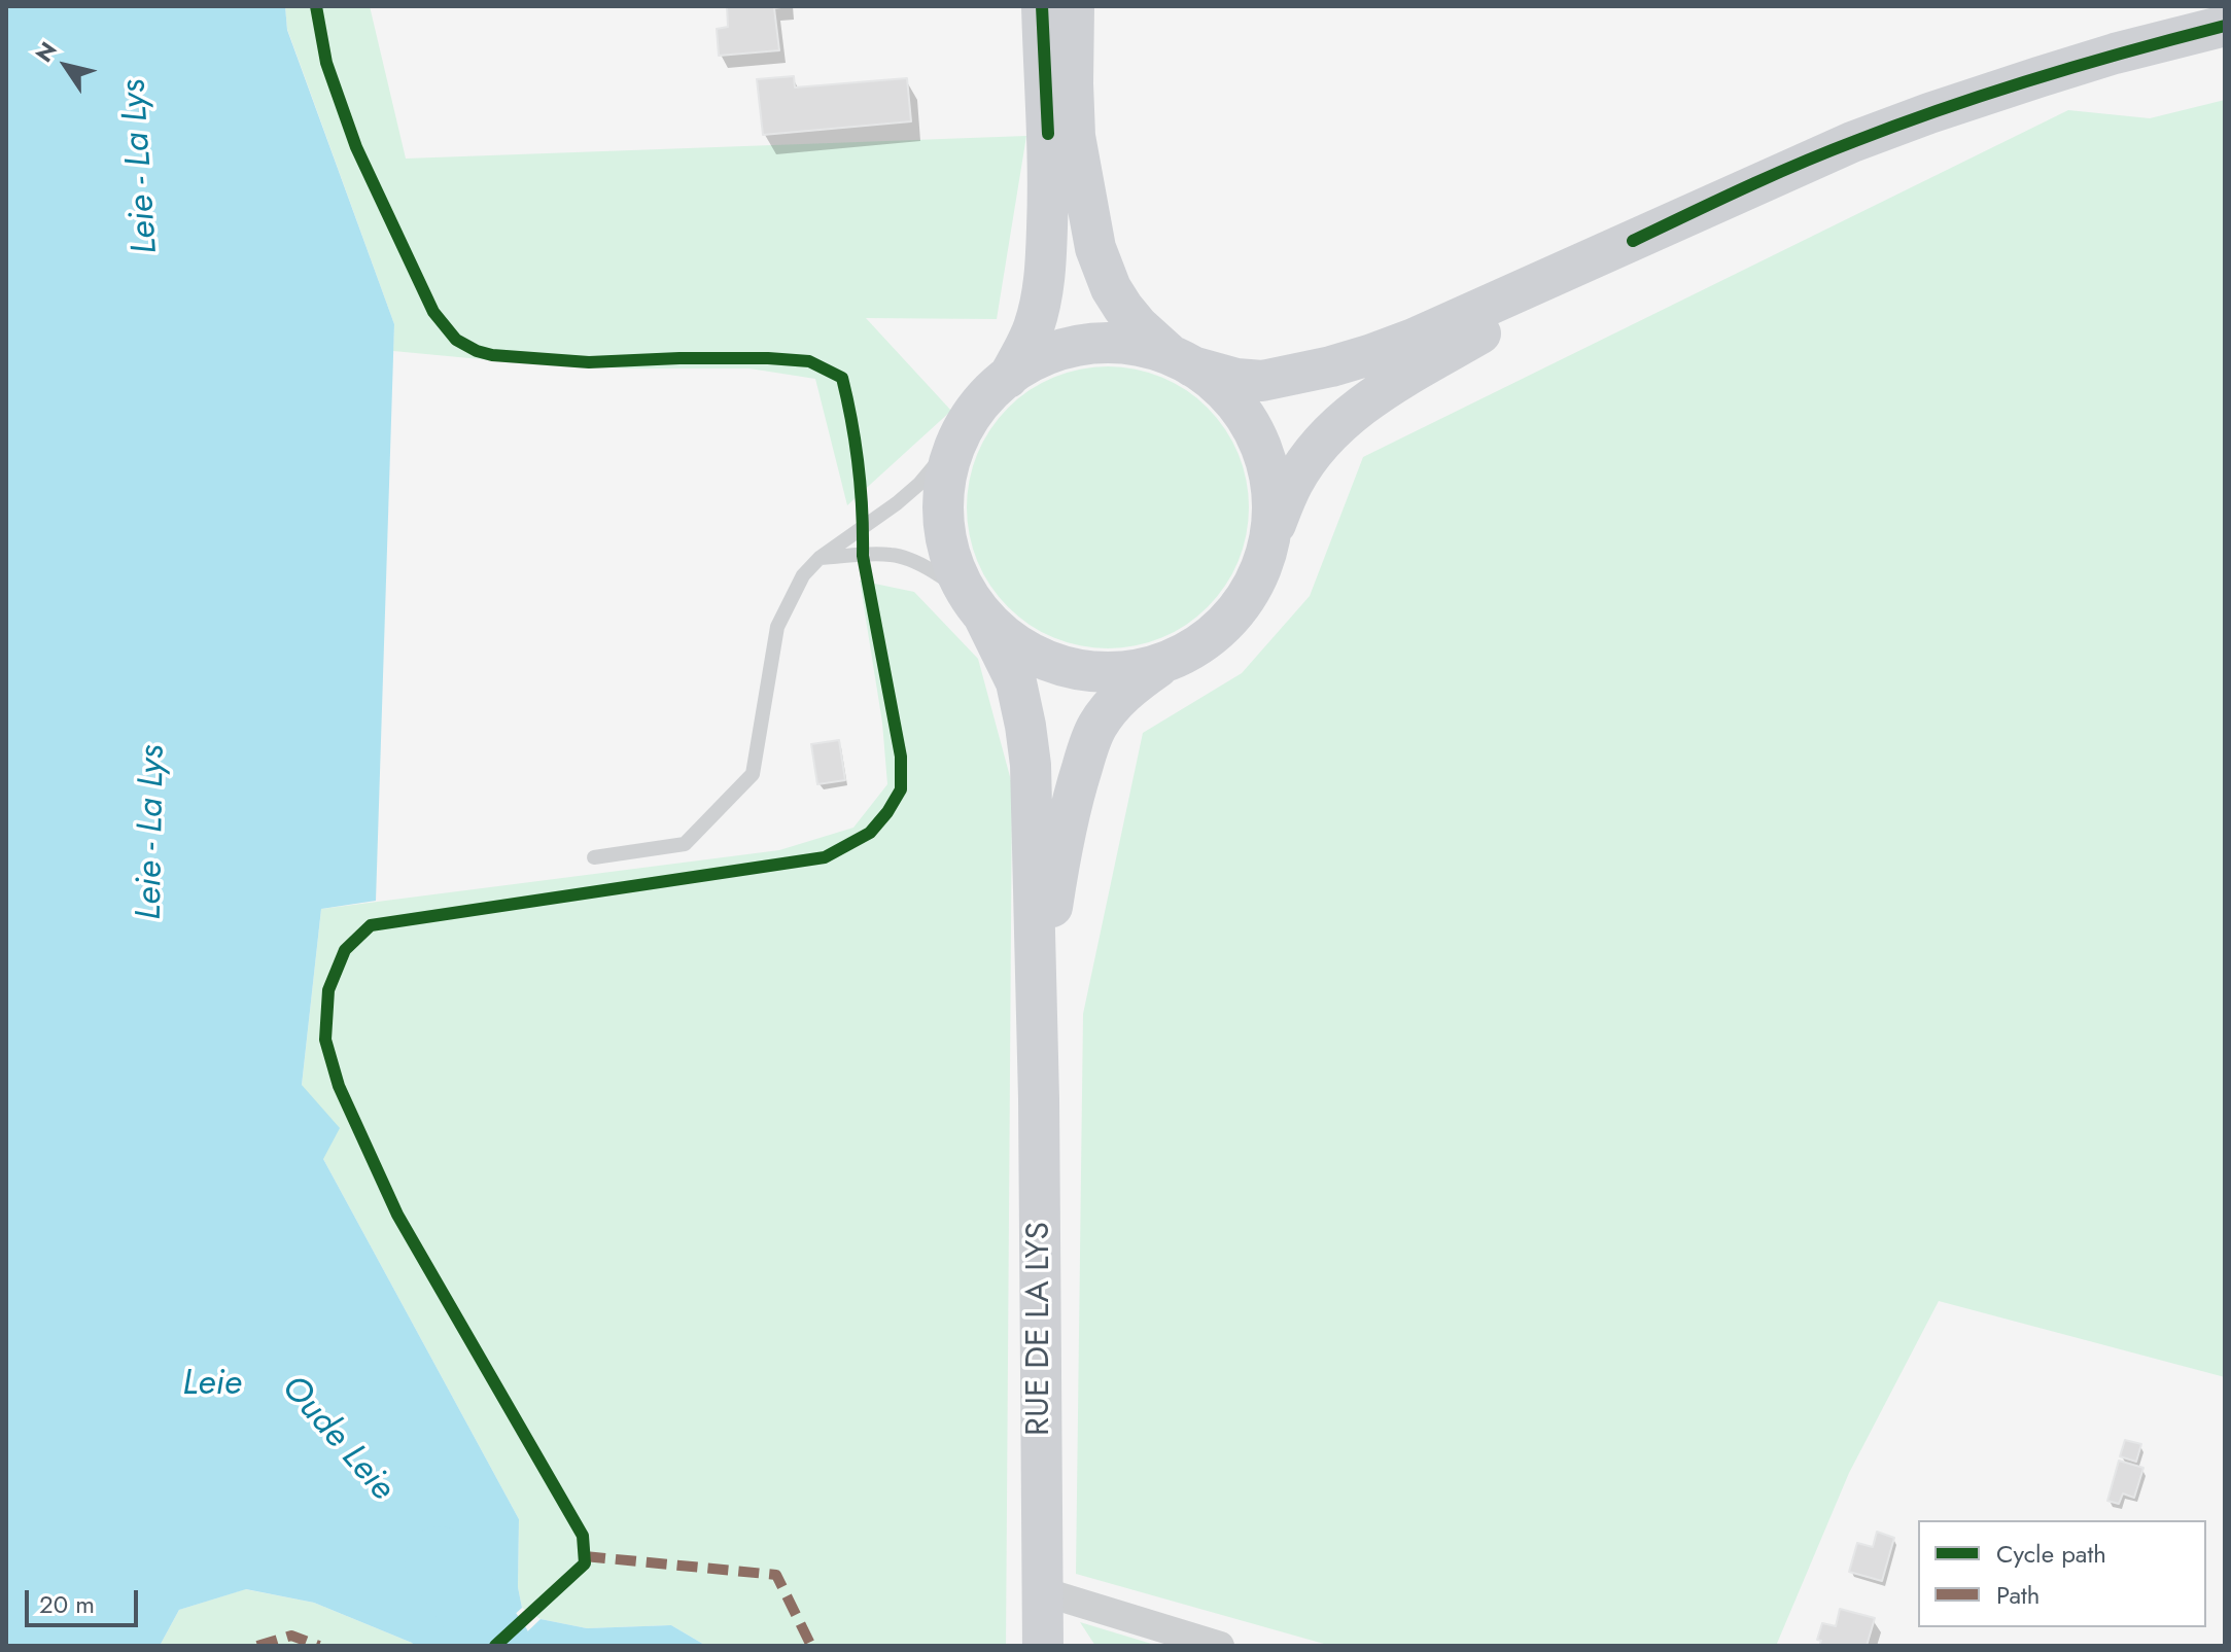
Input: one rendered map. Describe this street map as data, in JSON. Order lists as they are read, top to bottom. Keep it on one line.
{"streets":{"main road":["RUE DE LA LYS"]},"water":["Leie - La Lys","Leie","Oude Leie"],"legend":["Cycle path","Path"],"scale_bar":"20 m","north":"top left"}
